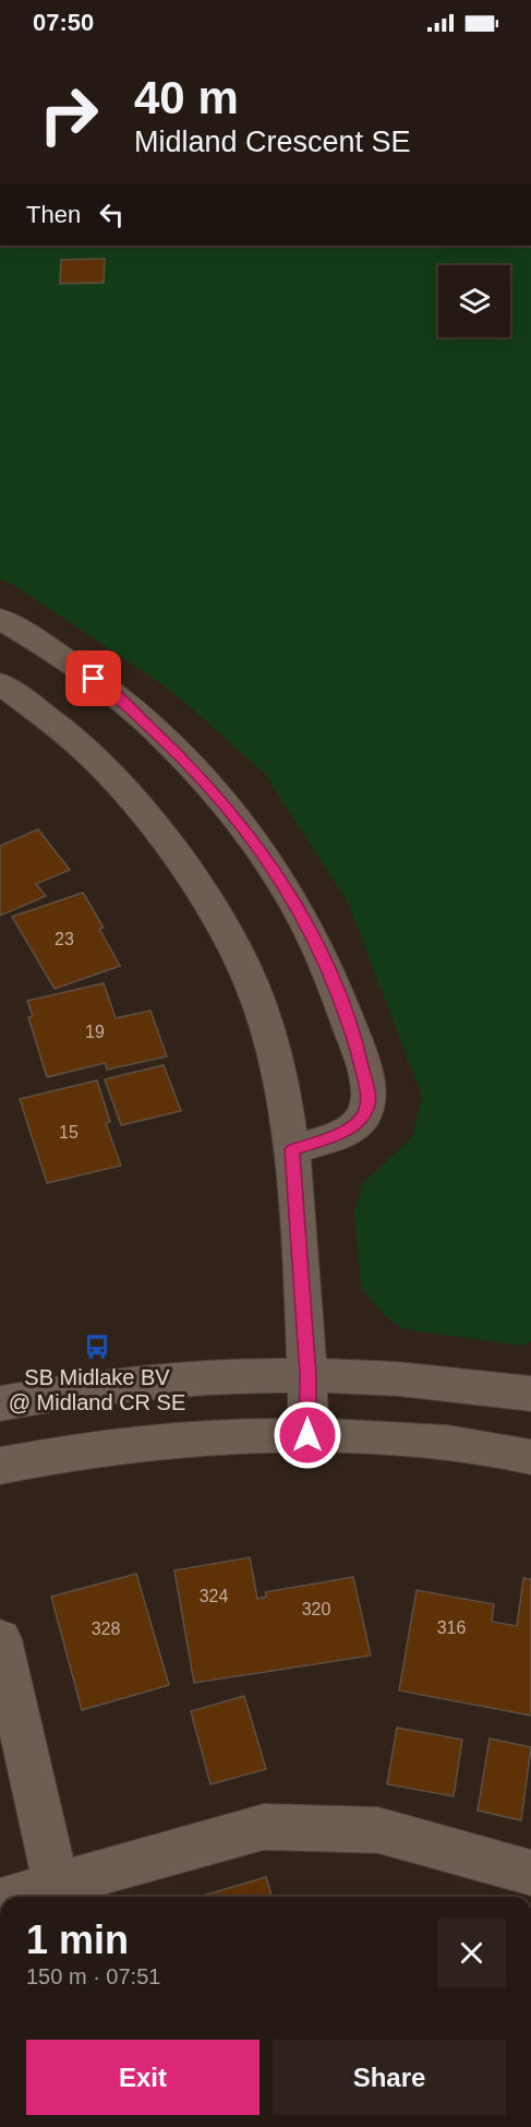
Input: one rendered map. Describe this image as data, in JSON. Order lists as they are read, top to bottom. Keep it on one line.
{"places":{"bus stop":["SB Midlake BV @ Midland CR SE"]},"house_numbers":["23","19","15","324","320","316","328"],"page":{"status":"07:50","turn":["40 m","Midland Crescent SE"],"then":"Then","heading":["1 min","150 m · 07:51"],"buttons":["Exit","Share"]}}
